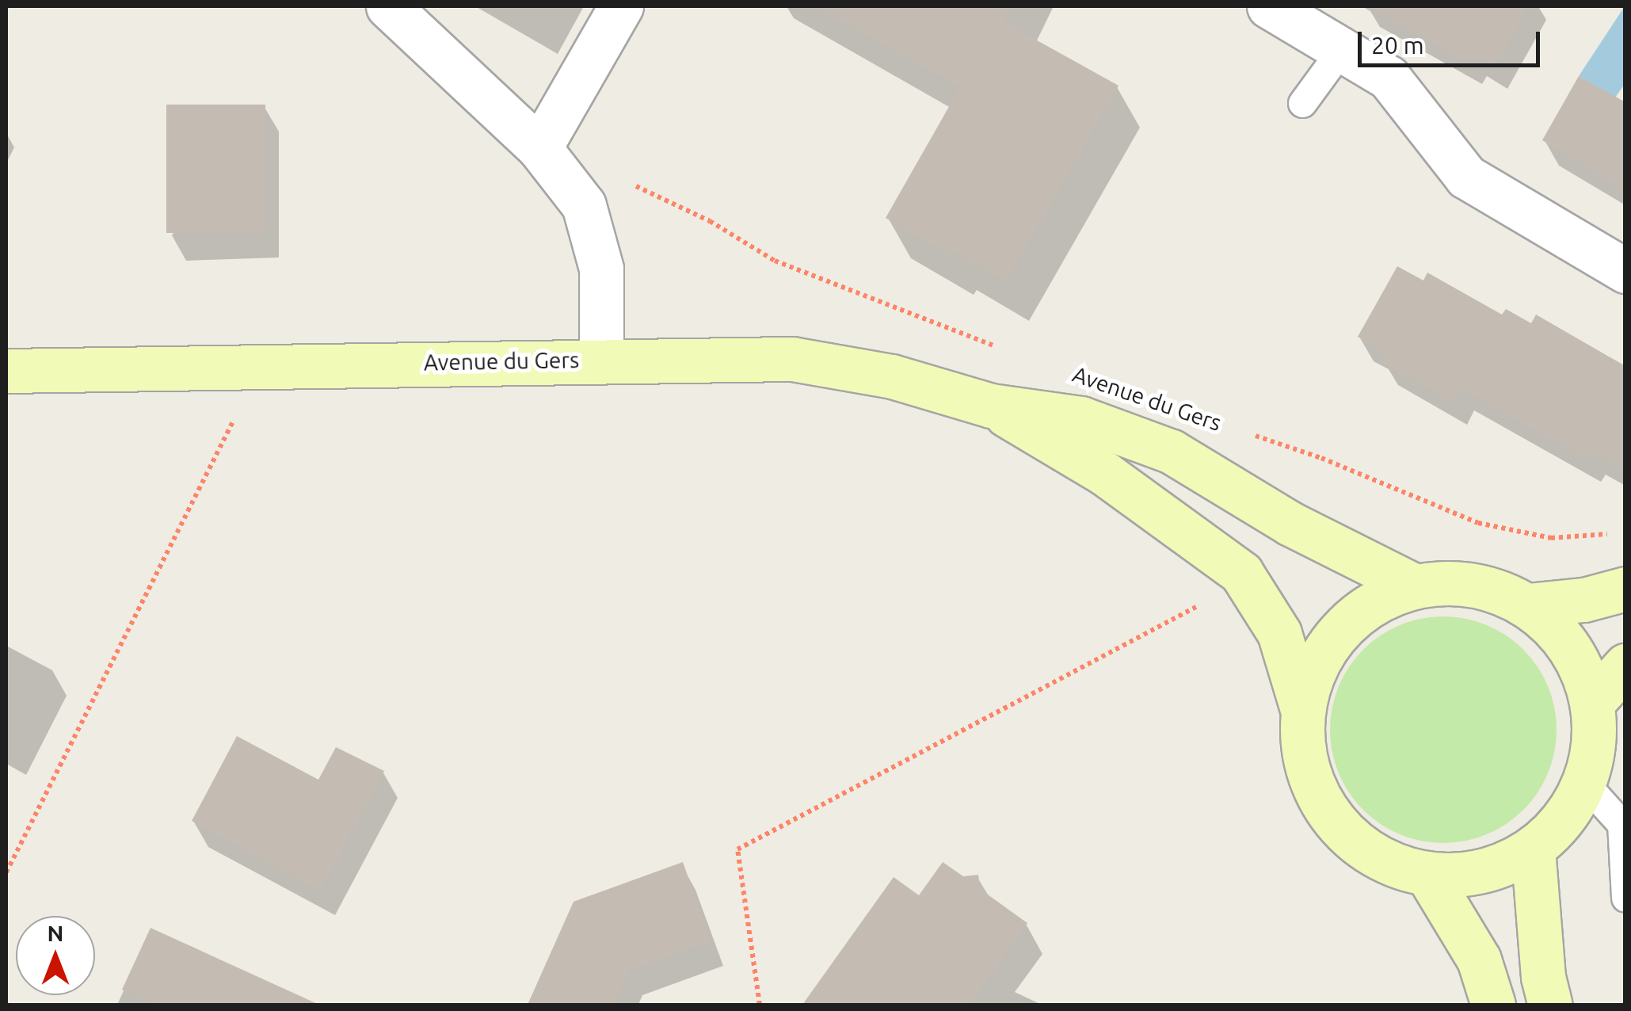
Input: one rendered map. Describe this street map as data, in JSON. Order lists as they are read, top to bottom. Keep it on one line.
{"streets":{"main road":["Avenue du Gers"]},"scale_bar":"20 m","north":"top"}
